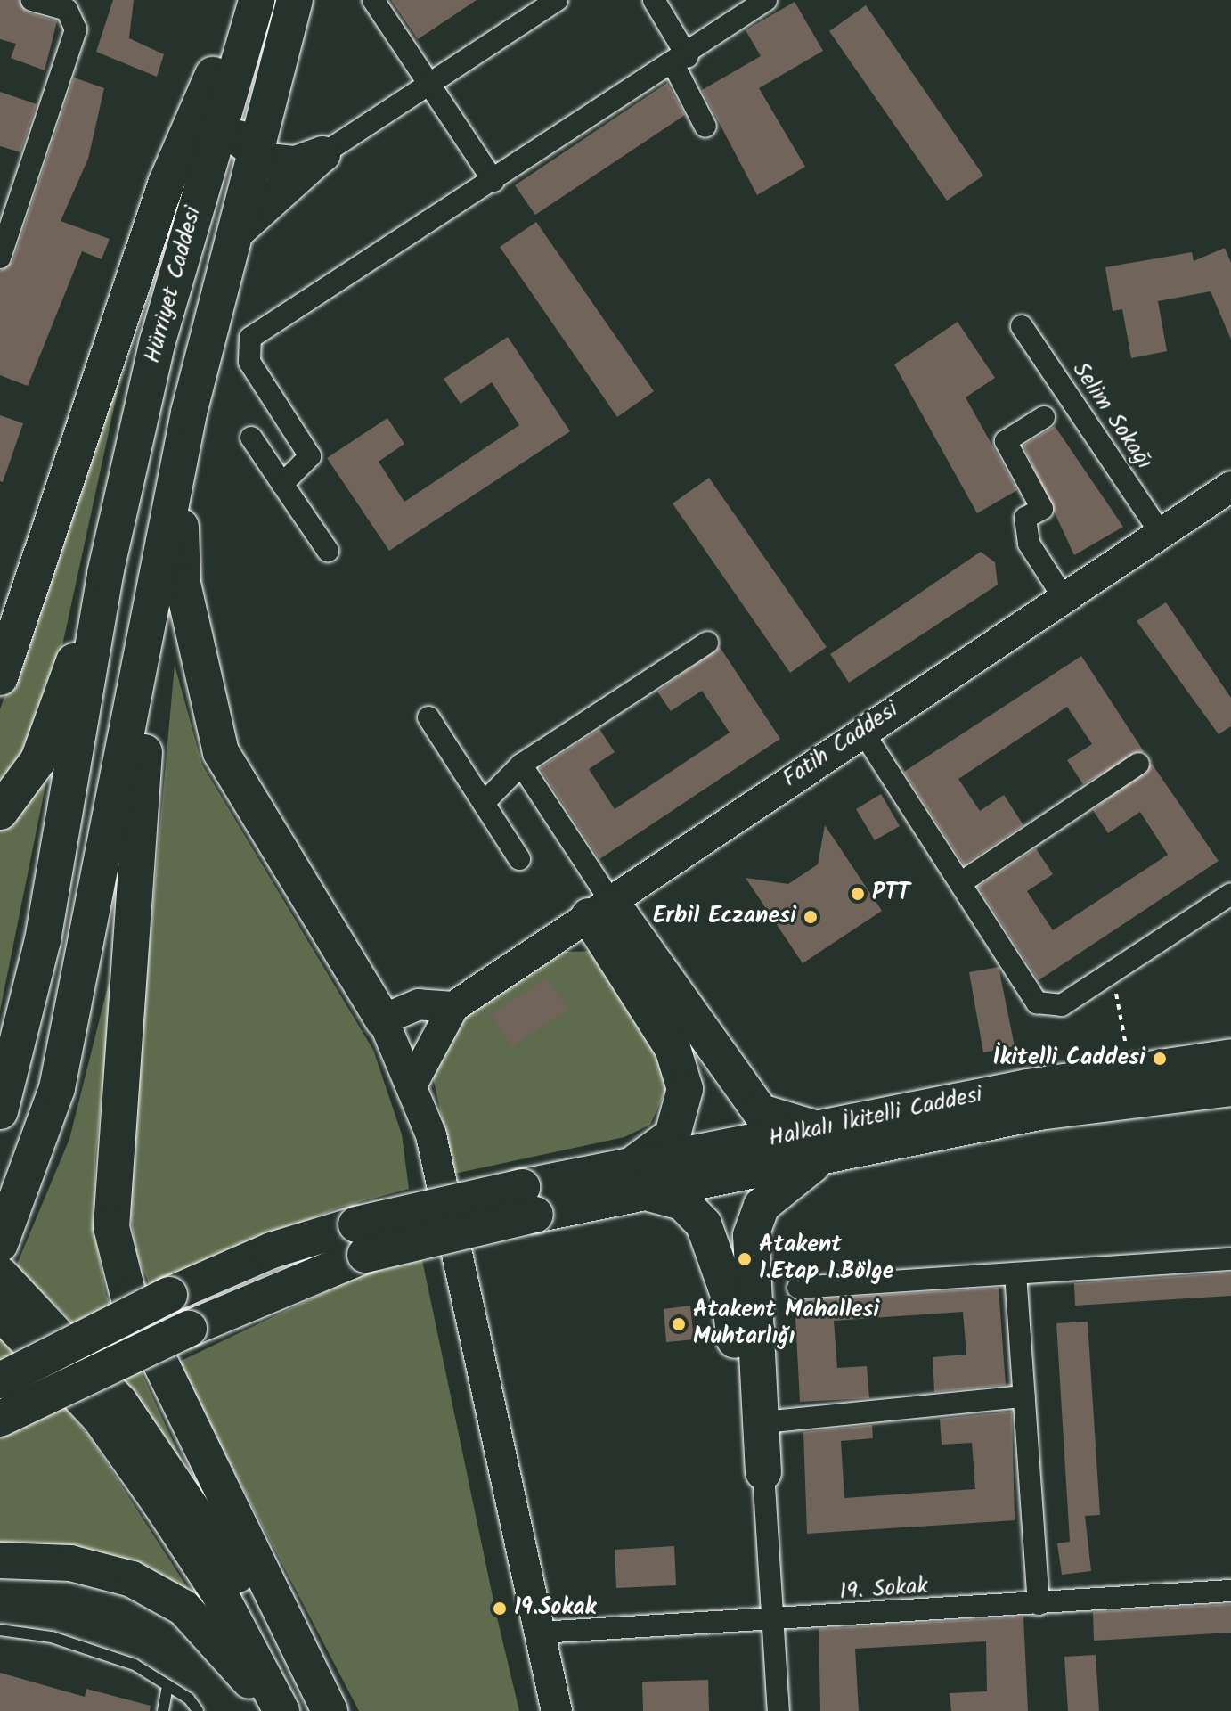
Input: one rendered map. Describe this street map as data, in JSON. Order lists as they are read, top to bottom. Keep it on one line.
{"streets":{"main road":["Hürriyet Caddesi","Halkalı İkitelli Caddesi"],"street":["Selim Sokağı","Fatih Caddesi","19. Sokak"]},"crossings":[["Selim Sokağı","Fatih Caddesi"]],"places":["PTT","Erbil Eczanesi","İkitelli Caddesi","Atakent 1.Etap 1.Bölge","Atakent Mahallesi Muhtarlığı","19.Sokak"]}
